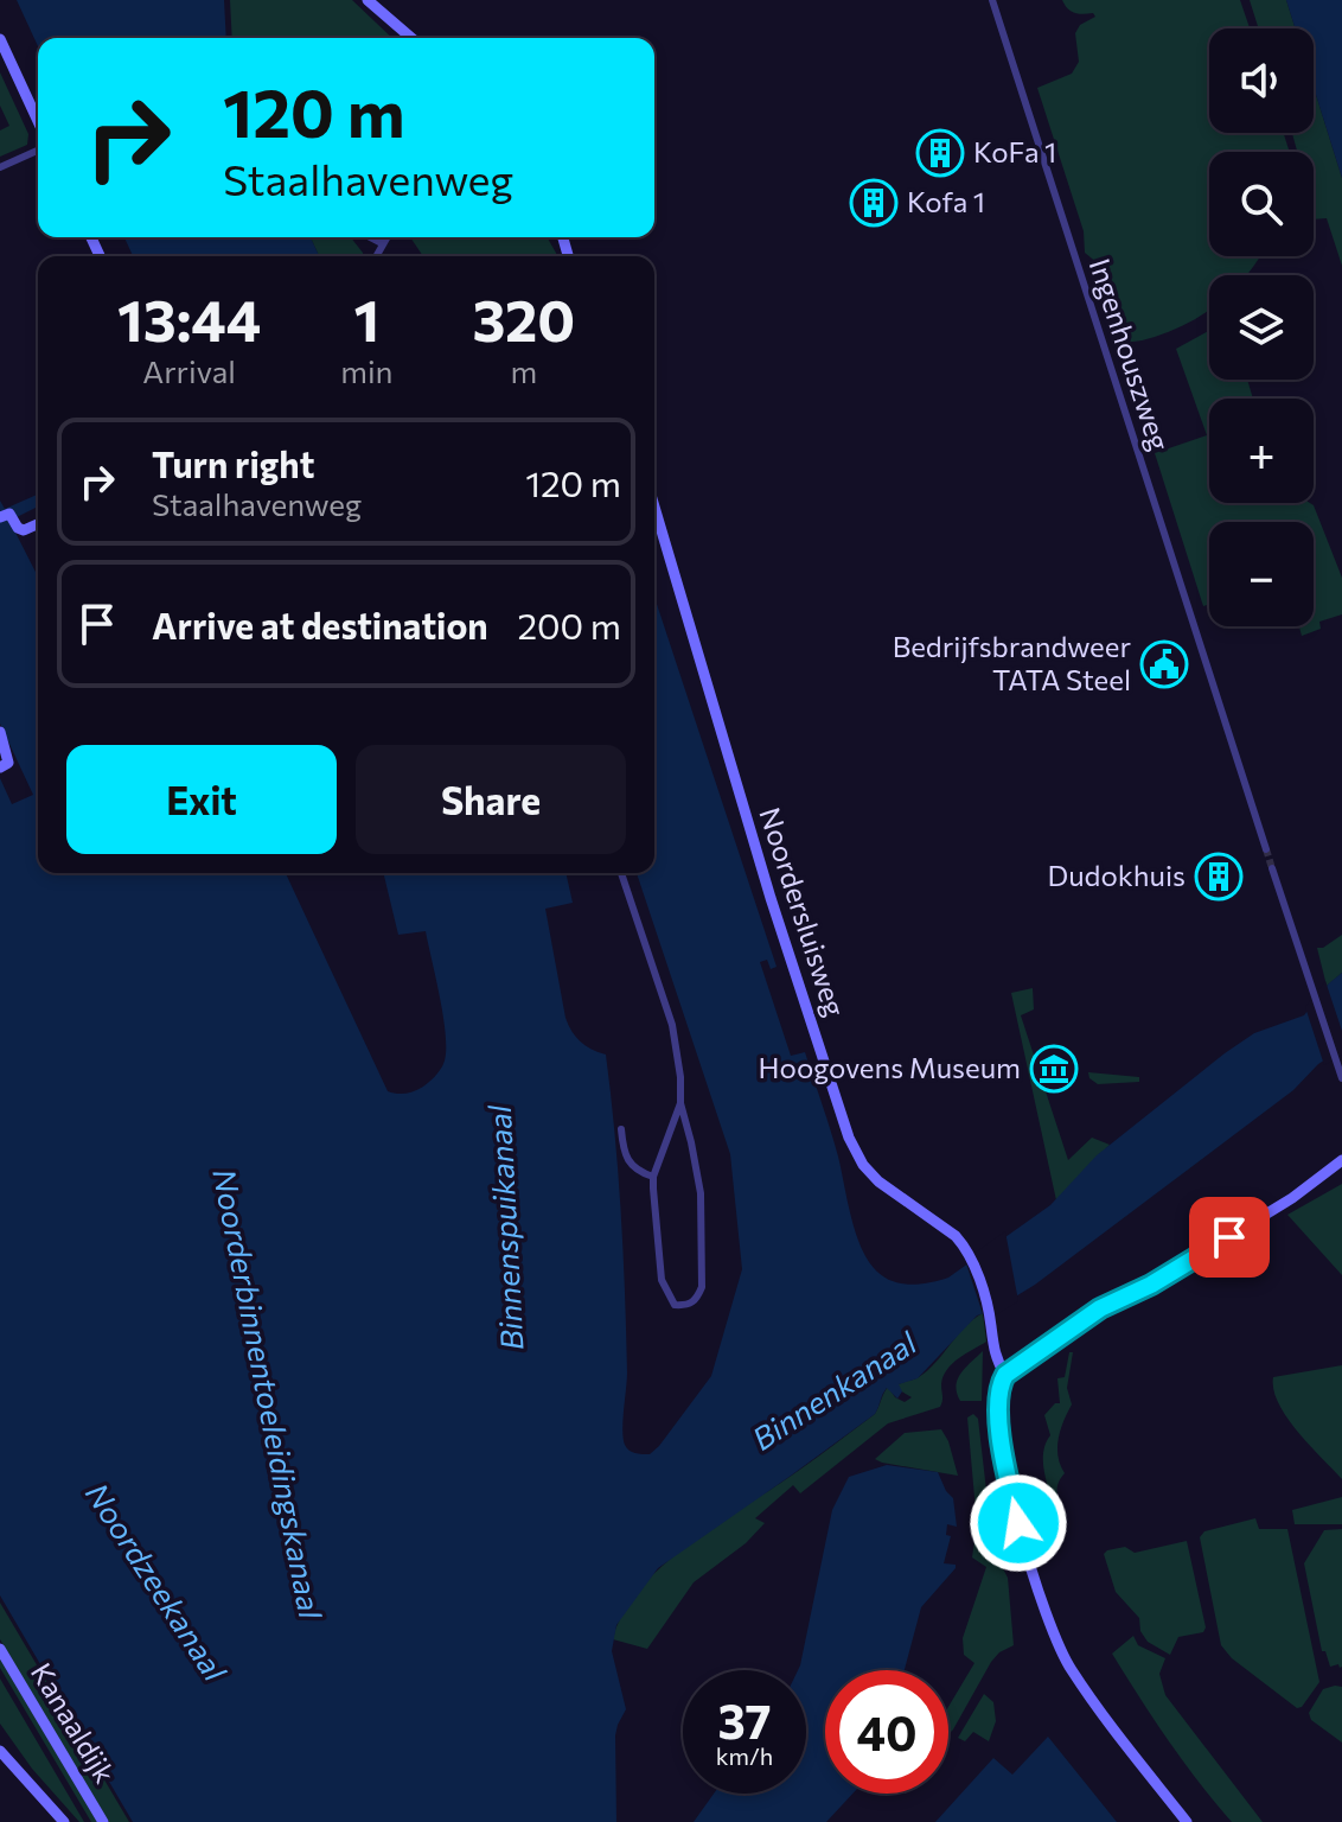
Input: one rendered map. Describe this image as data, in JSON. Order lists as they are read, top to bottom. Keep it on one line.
{"streets":{"street":["Ingenhouszweg","Noordersluisweg","Kanaaldijk"]},"water":["Binnenspuikanaal","Binnenkanaal","Noorderbinnentoeleidingskanaal","Noordzeekanaal"],"places":{"building":["KoFa 1","Kofa 1","Dudokhuis"],"public building":["Bedrijfsbrandweer TATA Steel"],"museum":["Hoogovens Museum"]},"page":{"map_buttons":["+","−"],"turn":["120 m","Staalhavenweg"],"eta":["13:44","Arrival","1","min","320","m"],"list":[{"name":"Turn right","note":"Staalhavenweg","value":"120 m"},{"name":"Arrive at destination","value":"200 m"}],"buttons":["Exit","Share"],"speed":"37 km/h","limit":"40"}}
